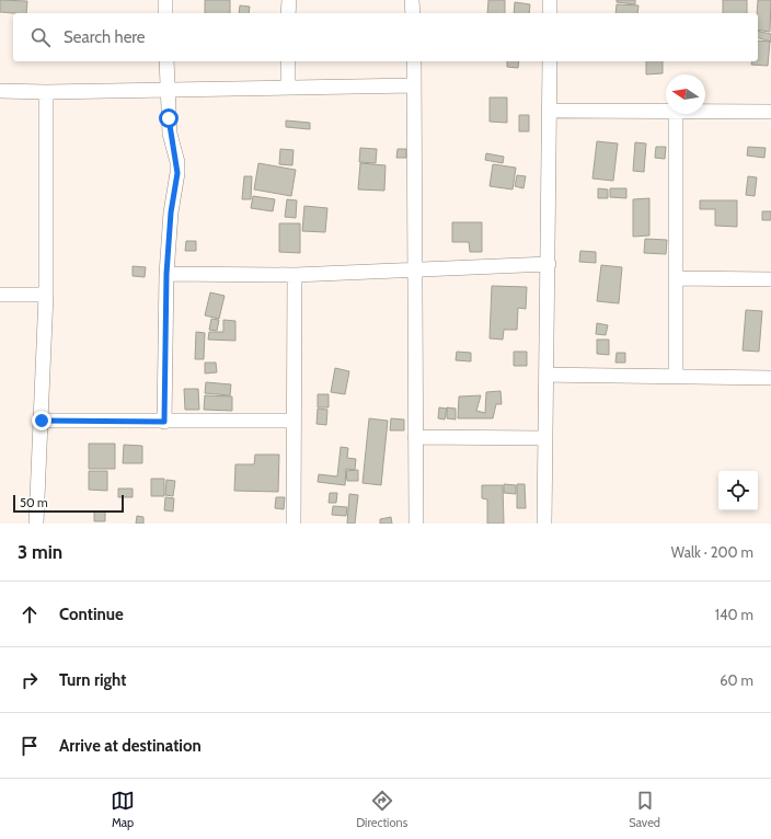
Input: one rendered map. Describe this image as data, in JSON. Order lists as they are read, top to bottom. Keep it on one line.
{"scale_bar":"50 m","north":"left","page":{"search":"Search here","scale":"50 m","heading":["3 min","Walk · 200 m"],"list":[["Continue","140 m"],["Turn right","60 m"],"Arrive at destination"],"nav":["Map","Directions","Saved"]}}
